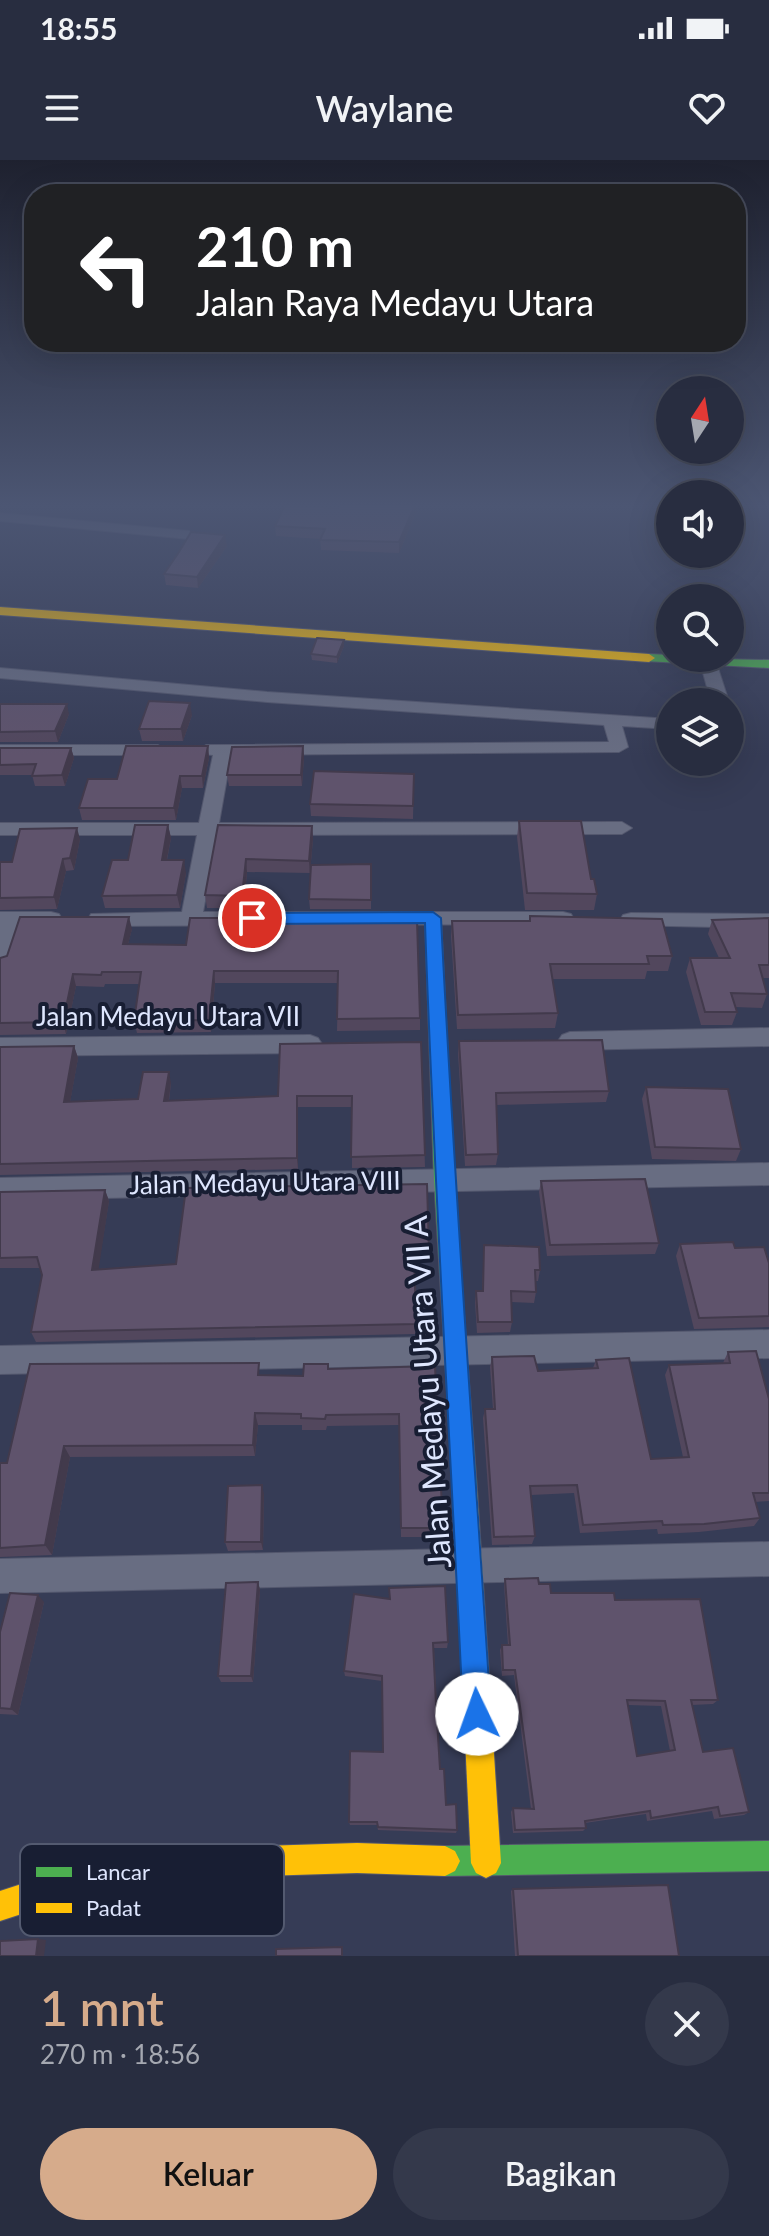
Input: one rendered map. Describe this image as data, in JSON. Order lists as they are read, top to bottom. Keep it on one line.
{"streets":{"street":["Jalan Medayu Utara VII","Jalan Medayu Utara VIII","Jalan Medayu Utara VII A"]},"crossings":[["Jalan Medayu Utara VIII","Jalan Medayu Utara VII A"]],"legend":["Lancar","Padat"],"north":"top","page":{"status":"18:55","header":"Waylane","turn":["210 m","Jalan Raya Medayu Utara"],"heading":["1 mnt","270 m · 18:56"],"buttons":["Keluar","Bagikan"]}}
